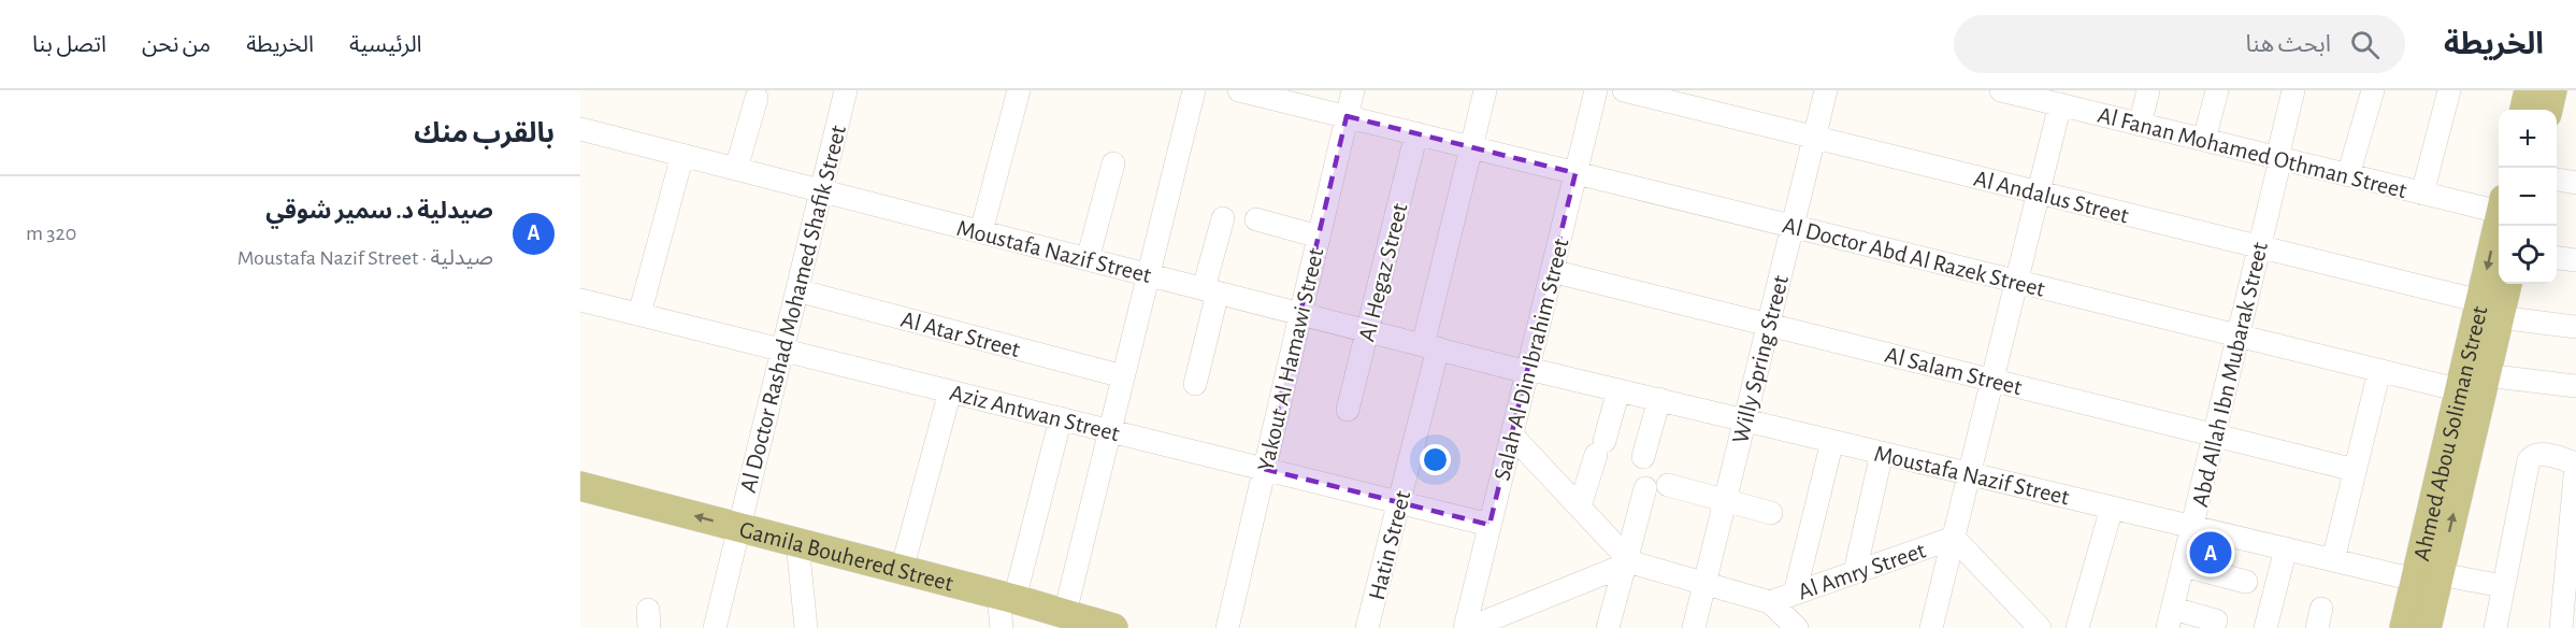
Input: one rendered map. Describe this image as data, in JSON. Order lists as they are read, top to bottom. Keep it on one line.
{"streets":{"main road":["Ahmed Abou Soliman Street","Gamila Bouhered Street"],"street":["Al Fanan Mohamed Othman Street","Al Andalus Street","Moustafa Nazif Street","Al Doctor Abd Al Razek Street","Al Hegaz Street","Al Doctor Rashad Mohamed Shafik Street","Al Atar Street","Yakout Al Hamawi Street","Salah Al Din Ibrahim Street","Willy Spring Street","Al Salam Street","Abd Allah Ibn Mubarak Street","Aziz Antwan Street","Hatin Street","Al Amry Street"]},"crossings":[["Al Fanan Mohamed Othman Street","Abd Allah Ibn Mubarak Street"],["Al Andalus Street","Willy Spring Street"],["Al Andalus Street","Abd Allah Ibn Mubarak Street"],["Al Andalus Street","Ahmed Abou Soliman Street"],["Moustafa Nazif Street","Al Hegaz Street"],["Moustafa Nazif Street","Al Doctor Rashad Mohamed Shafik Street"],["Moustafa Nazif Street","Yakout Al Hamawi Street"],["Moustafa Nazif Street","Salah Al Din Ibrahim Street"],["Moustafa Nazif Street","Willy Spring Street"],["Moustafa Nazif Street","Abd Allah Ibn Mubarak Street"],["Moustafa Nazif Street","Ahmed Abou Soliman Street"],["Moustafa Nazif Street","Hatin Street"],["Al Doctor Abd Al Razek Street","Al Hegaz Street"],["Al Doctor Abd Al Razek Street","Yakout Al Hamawi Street"],["Al Doctor Abd Al Razek Street","Salah Al Din Ibrahim Street"],["Al Doctor Abd Al Razek Street","Willy Spring Street"],["Al Doctor Abd Al Razek Street","Abd Allah Ibn Mubarak Street"],["Al Doctor Abd Al Razek Street","Ahmed Abou Soliman Street"],["Al Doctor Abd Al Razek Street","Hatin Street"],["Al Doctor Rashad Mohamed Shafik Street","Al Atar Street"],["Al Doctor Rashad Mohamed Shafik Street","Aziz Antwan Street"],["Al Doctor Rashad Mohamed Shafik Street","Gamila Bouhered Street"],["Yakout Al Hamawi Street","Aziz Antwan Street"],["Salah Al Din Ibrahim Street","Al Salam Street"],["Salah Al Din Ibrahim Street","Aziz Antwan Street"],["Willy Spring Street","Al Salam Street"],["Al Salam Street","Abd Allah Ibn Mubarak Street"],["Aziz Antwan Street","Hatin Street"]],"page":{"header":"الخريطة","search":"ابحث هنا","nav":["الرئيسية","الخريطة","من نحن","اتصل بنا"],"heading":"بالقرب منك","map_buttons":["+","−"],"list":[{"mark":"A","name":"صيدلية د. سمير شوقي","note":"صيدلية · Moustafa Nazif Street","value":"320 m"}],"pins":"A"}}
